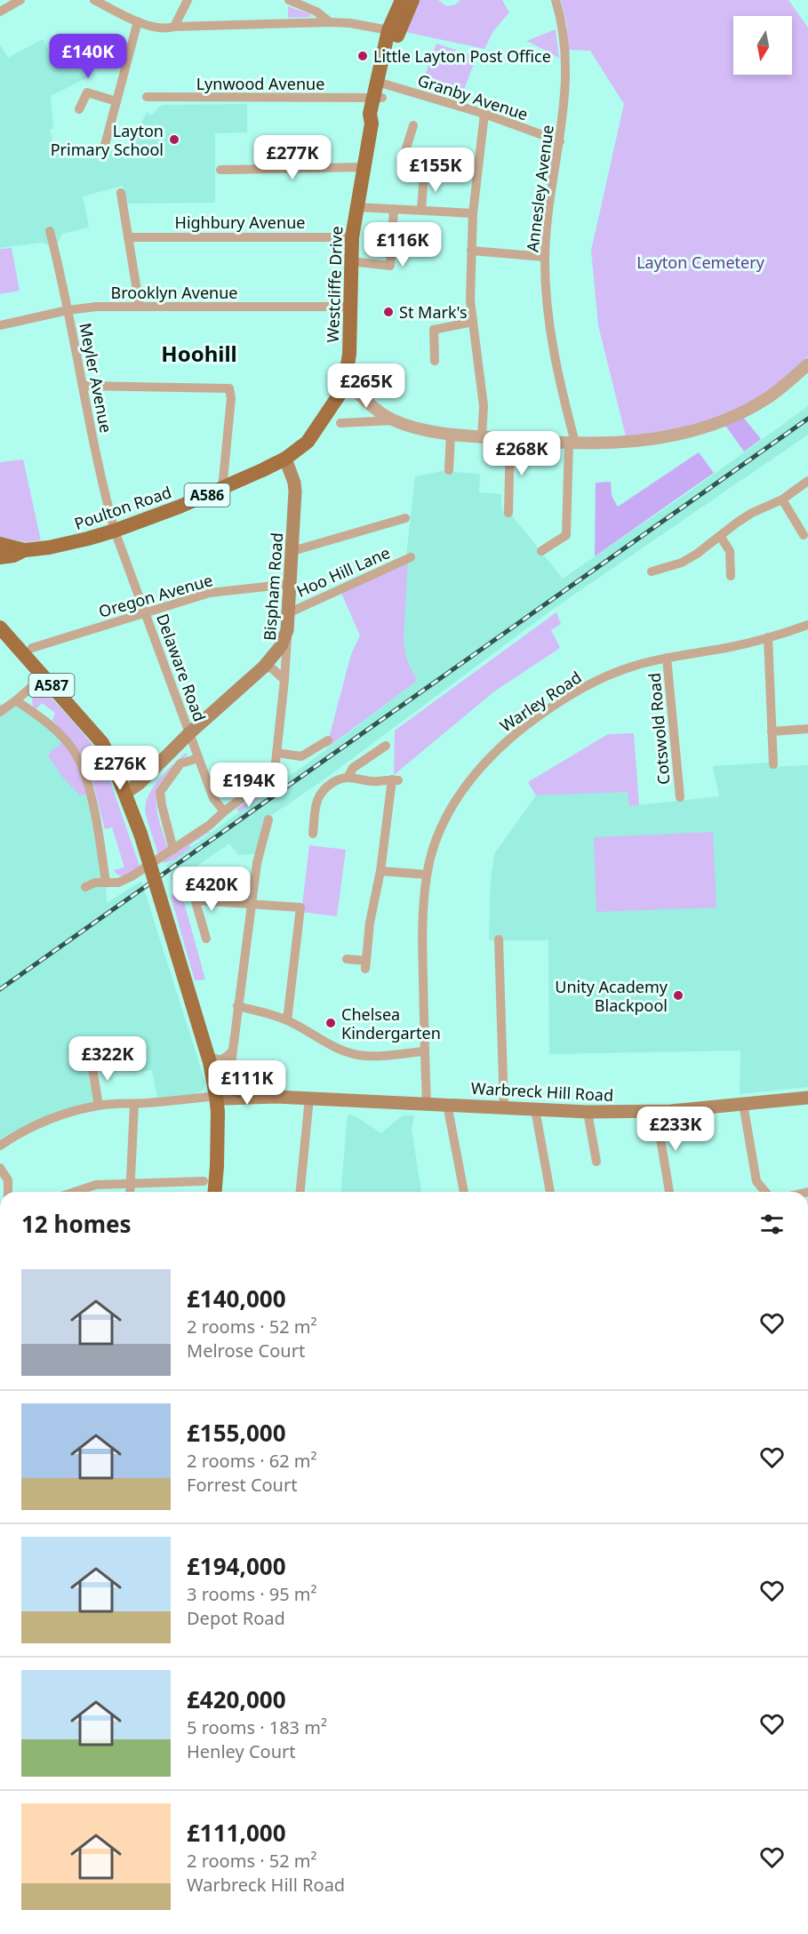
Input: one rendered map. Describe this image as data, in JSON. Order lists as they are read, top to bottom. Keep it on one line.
{"streets":{"main road":["Westcliffe Drive","A586","Poulton Road","Bispham Road","A587","Warbreck Hill Road"],"street":["Lynwood Avenue","Granby Avenue","Annesley Avenue","Highbury Avenue","Brooklyn Avenue","Meyler Avenue","Hoo Hill Lane","Oregon Avenue","Delaware Road","Warley Road","Cotswold Road"]},"crossings":[["Lynwood Avenue","Granby Avenue"],["Lynwood Avenue","Westcliffe Drive"],["Granby Avenue","Annesley Avenue"],["Granby Avenue","Westcliffe Drive"],["Highbury Avenue","Westcliffe Drive"],["Westcliffe Drive","Brooklyn Avenue"],["Westcliffe Drive","Poulton Road"],["Westcliffe Drive","Bispham Road"],["Brooklyn Avenue","Meyler Avenue"],["Meyler Avenue","Poulton Road"],["Meyler Avenue","Delaware Road"],["Poulton Road","Bispham Road"],["Poulton Road","Delaware Road"],["Hoo Hill Lane","Bispham Road"],["Bispham Road","Oregon Avenue"],["Bispham Road","Delaware Road"],["Oregon Avenue","Delaware Road"],["A587","Warbreck Hill Road"],["Warley Road","Cotswold Road"],["Warley Road","Warbreck Hill Road"]],"districts":["Hoohill"],"parks":["Layton Cemetery"],"places":["Little Layton Post Office","Layton Primary School","St Mark's","Unity Academy Blackpool","Chelsea Kindergarten"],"north":"bottom","page":{"price":["£140K","£277K","£155K","£116K","£265K","£268K","£276K","£194K","£420K","£322K","£111K","£233K"],"heading":"12 homes","list":[{"name":"£140,000","note":"2 rooms · 52 m² · Melrose Court"},{"name":"£155,000","note":"2 rooms · 62 m² · Forrest Court"},{"name":"£194,000","note":"3 rooms · 95 m² · Depot Road"},{"name":"£420,000","note":"5 rooms · 183 m² · Henley Court"},{"name":"£111,000","note":"2 rooms · 52 m² · Warbreck Hill Road"}]}}
